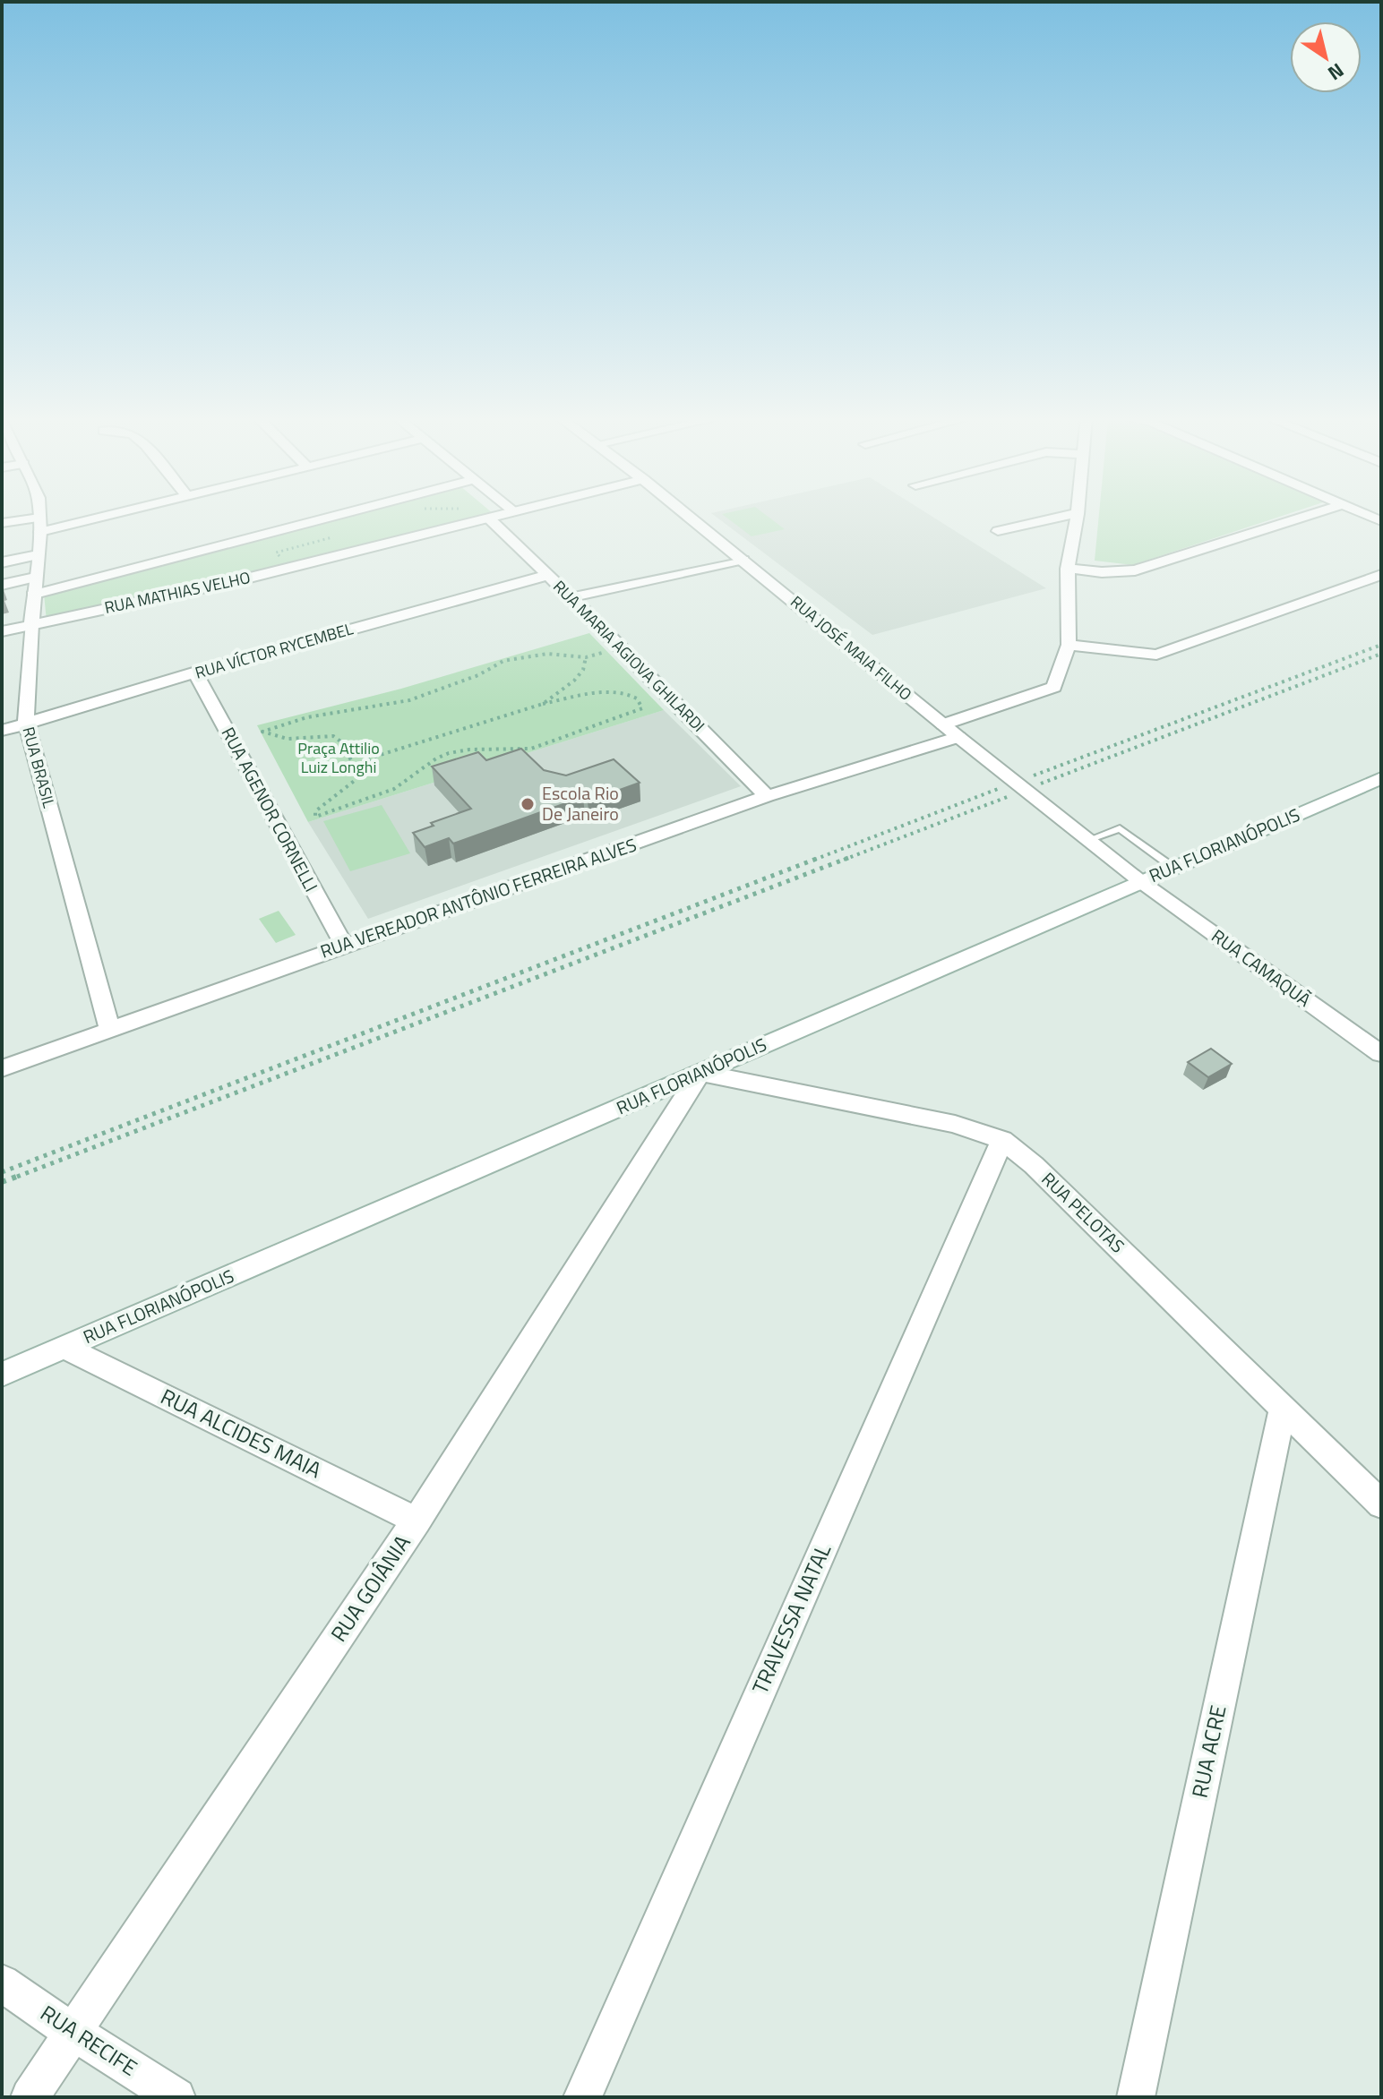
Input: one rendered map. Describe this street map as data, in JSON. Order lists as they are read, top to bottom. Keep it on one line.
{"streets":{"street":["RUA MATHIAS VELHO","RUA JOSÉ MAIA FILHO","RUA VÍCTOR RYCEMBEL","RUA MARIA AGIOVA GHILARDI","RUA BRASIL","RUA AGENOR CORNELLI","RUA FLORIANÓPOLIS","RUA VEREADOR ANTÔNIO FERREIRA ALVES","RUA CAMAQUÃ","RUA PELOTAS","RUA ALCIDES MAIA","RUA GOIÂNIA","TRAVESSA NATAL","RUA ACRE","RUA RECIFE"]},"crossings":[["RUA MATHIAS VELHO","RUA MARIA AGIOVA GHILARDI"],["RUA MATHIAS VELHO","RUA BRASIL"],["RUA JOSÉ MAIA FILHO","RUA FLORIANÓPOLIS"],["RUA JOSÉ MAIA FILHO","RUA VEREADOR ANTÔNIO FERREIRA ALVES"],["RUA JOSÉ MAIA FILHO","RUA CAMAQUÃ"],["RUA VÍCTOR RYCEMBEL","RUA MARIA AGIOVA GHILARDI"],["RUA VÍCTOR RYCEMBEL","RUA BRASIL"],["RUA VÍCTOR RYCEMBEL","RUA AGENOR CORNELLI"],["RUA MARIA AGIOVA GHILARDI","RUA VEREADOR ANTÔNIO FERREIRA ALVES"],["RUA BRASIL","RUA VEREADOR ANTÔNIO FERREIRA ALVES"],["RUA AGENOR CORNELLI","RUA VEREADOR ANTÔNIO FERREIRA ALVES"],["RUA FLORIANÓPOLIS","RUA CAMAQUÃ"],["RUA FLORIANÓPOLIS","RUA PELOTAS"],["RUA FLORIANÓPOLIS","RUA ALCIDES MAIA"],["RUA FLORIANÓPOLIS","RUA GOIÂNIA"],["RUA PELOTAS","RUA GOIÂNIA"],["RUA PELOTAS","TRAVESSA NATAL"],["RUA PELOTAS","RUA ACRE"],["RUA ALCIDES MAIA","RUA GOIÂNIA"],["RUA GOIÂNIA","RUA RECIFE"]],"parks":["Praça Attilio Luiz Longhi"],"places":["Escola Rio De Janeiro"],"north":"bottom right"}
